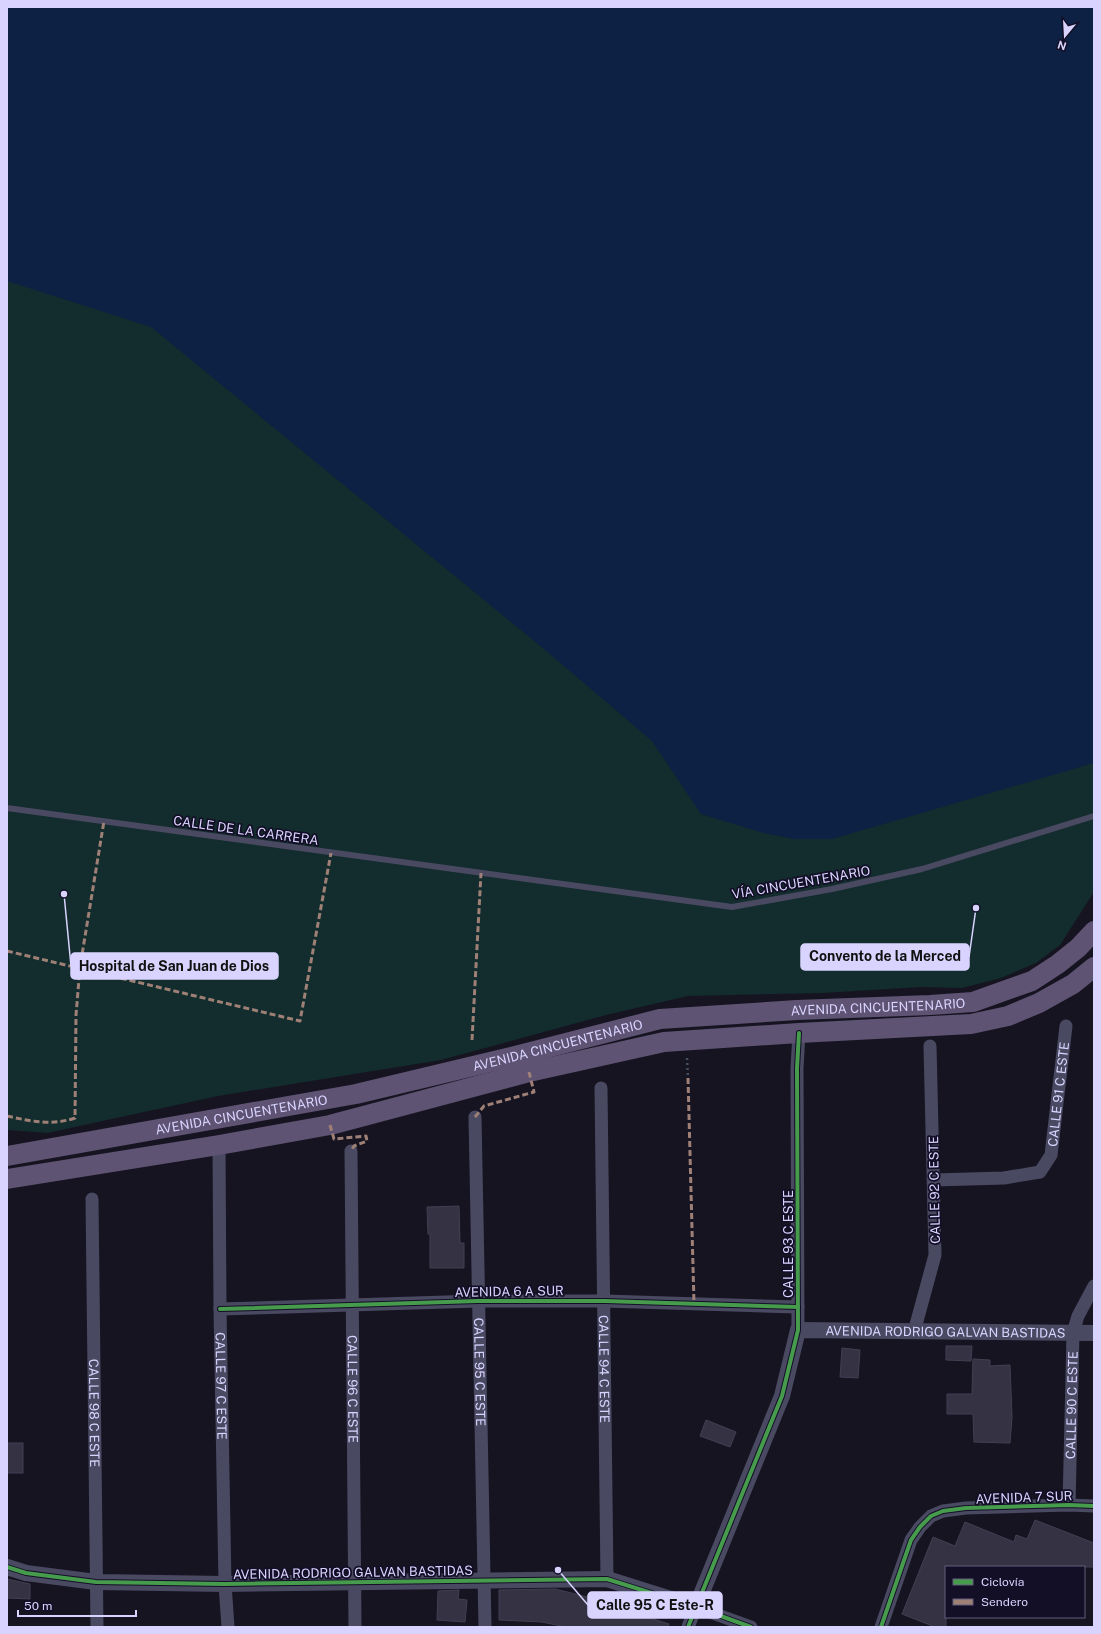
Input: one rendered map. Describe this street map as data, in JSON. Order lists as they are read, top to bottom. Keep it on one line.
{"streets":{"main road":["AVENIDA CINCUENTENARIO"],"street":["CALLE 91 C ESTE","CALLE 92 C ESTE","CALLE 93 C ESTE","AVENIDA 6 A SUR","AVENIDA RODRIGO GALVAN BASTIDAS","CALLE 94 C ESTE","CALLE 95 C ESTE","CALLE 97 C ESTE","CALLE 96 C ESTE","CALLE 90 C ESTE","CALLE 98 C ESTE","AVENIDA 7 SUR"],"lane":["CALLE DE LA CARRERA","VÍA CINCUENTENARIO"]},"crossings":[["CALLE DE LA CARRERA","VÍA CINCUENTENARIO"],["AVENIDA CINCUENTENARIO","CALLE 93 C ESTE"],["AVENIDA CINCUENTENARIO","CALLE 97 C ESTE"],["CALLE 91 C ESTE","CALLE 92 C ESTE"],["CALLE 92 C ESTE","AVENIDA RODRIGO GALVAN BASTIDAS"],["CALLE 93 C ESTE","AVENIDA 6 A SUR"],["CALLE 93 C ESTE","AVENIDA RODRIGO GALVAN BASTIDAS"],["AVENIDA 6 A SUR","CALLE 94 C ESTE"],["AVENIDA 6 A SUR","CALLE 95 C ESTE"],["AVENIDA 6 A SUR","CALLE 97 C ESTE"],["AVENIDA 6 A SUR","CALLE 96 C ESTE"],["AVENIDA RODRIGO GALVAN BASTIDAS","CALLE 94 C ESTE"],["AVENIDA RODRIGO GALVAN BASTIDAS","CALLE 95 C ESTE"],["AVENIDA RODRIGO GALVAN BASTIDAS","CALLE 97 C ESTE"],["AVENIDA RODRIGO GALVAN BASTIDAS","CALLE 96 C ESTE"],["AVENIDA RODRIGO GALVAN BASTIDAS","CALLE 90 C ESTE"],["AVENIDA RODRIGO GALVAN BASTIDAS","CALLE 98 C ESTE"],["CALLE 90 C ESTE","AVENIDA 7 SUR"]],"places":["Hospital de San Juan de Dios","Convento de la Merced","Calle 95 C Este-R"],"legend":["Ciclovía","Sendero"],"scale_bar":"50 m","north":"bottom"}
